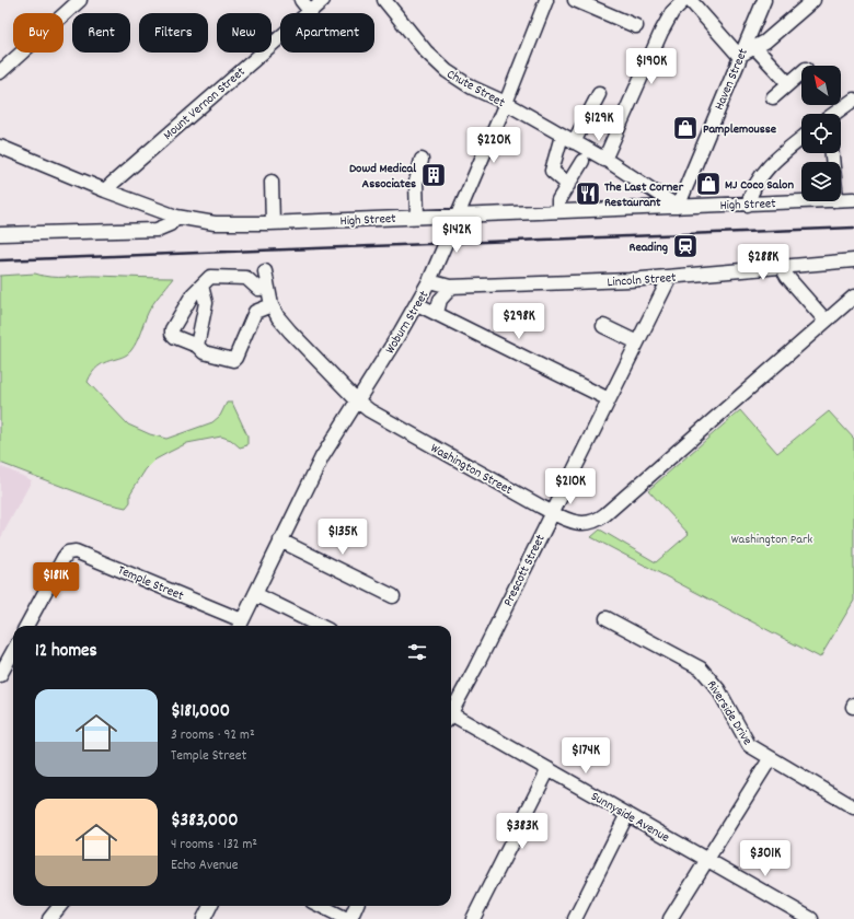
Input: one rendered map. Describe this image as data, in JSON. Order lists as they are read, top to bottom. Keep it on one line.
{"streets":{"street":["Haven Street","Chute Street","Mount Vernon Street","High Street","Lincoln Street","Woburn Street","Washington Street","Prescott Street","Temple Street","Riverside Drive","Sunnyside Avenue"]},"crossings":[["Haven Street","Chute Street"],["Haven Street","High Street"],["Chute Street","High Street"],["Chute Street","Woburn Street"],["Mount Vernon Street","High Street"],["High Street","Woburn Street"],["Lincoln Street","Woburn Street"],["Lincoln Street","Prescott Street"],["Woburn Street","Washington Street"],["Washington Street","Prescott Street"]],"parks":["Washington Park"],"places":{"shop":["Pamplemousse","MJ Coco Salon"],"building":["Dowd Medical Associates"],"restaurant":["The Last Corner Restaurant"],"station":["Reading"]},"north":"top left","page":{"chip":["Buy","Rent","Filters","New","Apartment"],"price":["$190K","$129K","$220K","$142K","$288K","$298K","$210K","$135K","$181K","$174K","$383K","$301K"],"heading":"12 homes","list":[{"name":"$181,000","note":"3 rooms · 92 m² · Temple Street"},{"name":"$383,000","note":"4 rooms · 132 m² · Echo Avenue"}]}}
